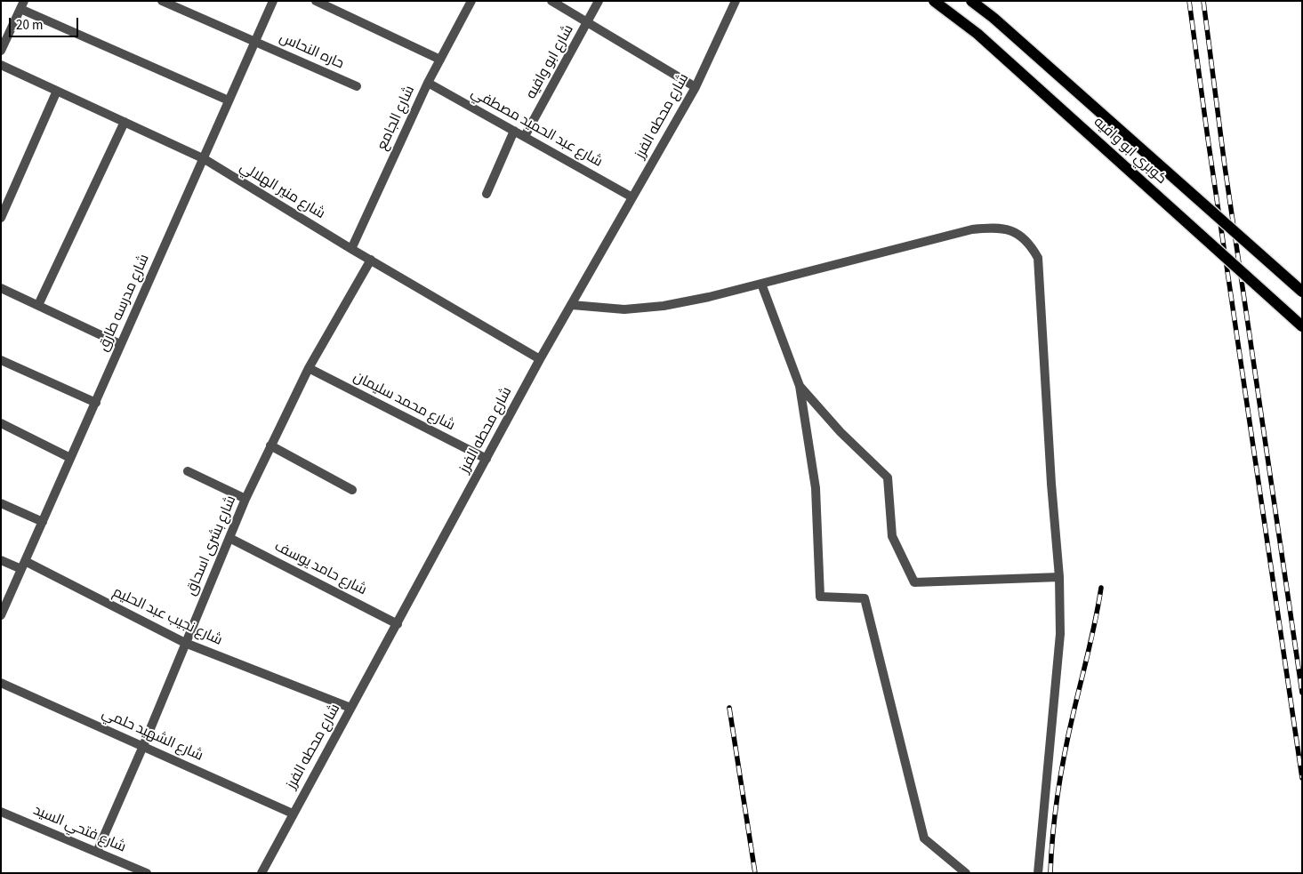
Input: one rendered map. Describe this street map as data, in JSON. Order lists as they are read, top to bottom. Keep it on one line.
{"streets":{"main road":["كوبري ابو وافيه"],"street":["حاره النحاس","شارع ابو وافيه","شارع محطه الفرز","شارع الجامع","شارع عبد الحميد مصطفي","شارع منير الهلالي","شارع مدرسه طارق","شارع محمد سليمان","شارع بشرى اسحاق","شارع حامد يوسف","شارع نجيب عبد الحليم","شارع الشهيد حلمي","شارع فتحي السيد"]},"crossings":[["حاره النحاس","شارع مدرسه طارق"],["شارع ابو وافيه","شارع عبد الحميد مصطفي"],["شارع محطه الفرز","شارع عبد الحميد مصطفي"],["شارع محطه الفرز","شارع منير الهلالي"],["شارع محطه الفرز","شارع محمد سليمان"],["شارع محطه الفرز","شارع حامد يوسف"],["شارع محطه الفرز","شارع نجيب عبد الحليم"],["شارع محطه الفرز","شارع الشهيد حلمي"],["شارع الجامع","شارع عبد الحميد مصطفي"],["شارع الجامع","شارع منير الهلالي"],["شارع منير الهلالي","شارع مدرسه طارق"],["شارع منير الهلالي","شارع بشرى اسحاق"],["شارع مدرسه طارق","شارع نجيب عبد الحليم"],["شارع محمد سليمان","شارع بشرى اسحاق"],["شارع بشرى اسحاق","شارع حامد يوسف"],["شارع بشرى اسحاق","شارع نجيب عبد الحليم"],["شارع بشرى اسحاق","شارع الشهيد حلمي"],["شارع بشرى اسحاق","شارع فتحي السيد"]],"scale_bar":"20 m"}
